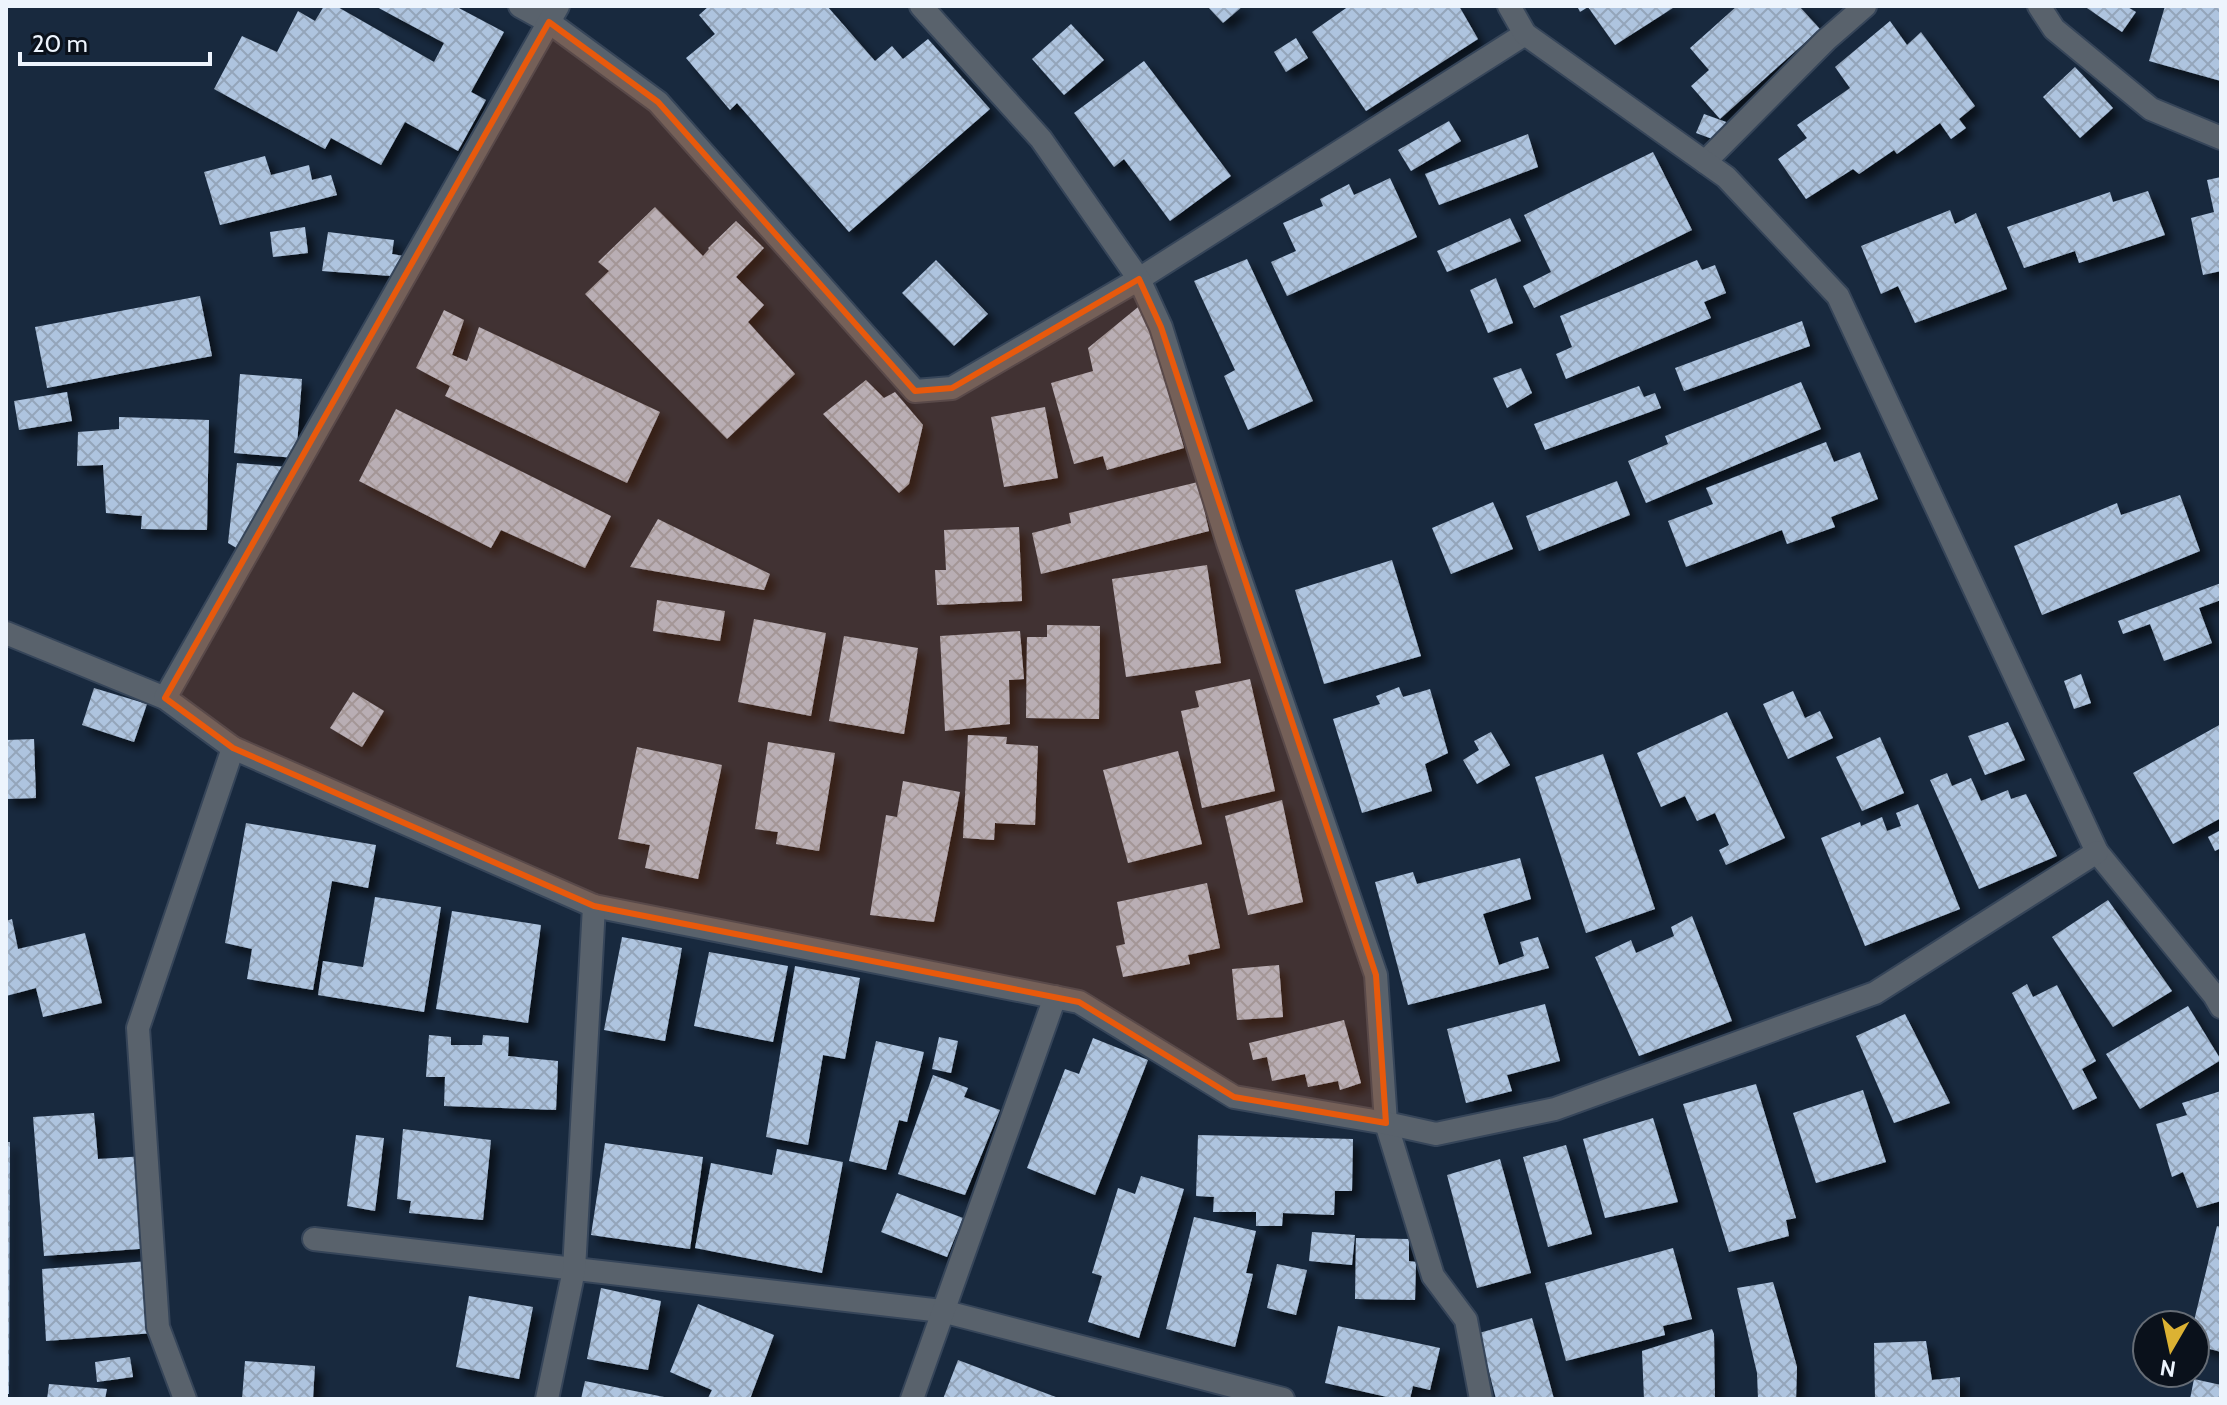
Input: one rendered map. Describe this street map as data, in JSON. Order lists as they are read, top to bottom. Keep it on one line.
{"scale_bar":"20 m","north":"bottom"}
